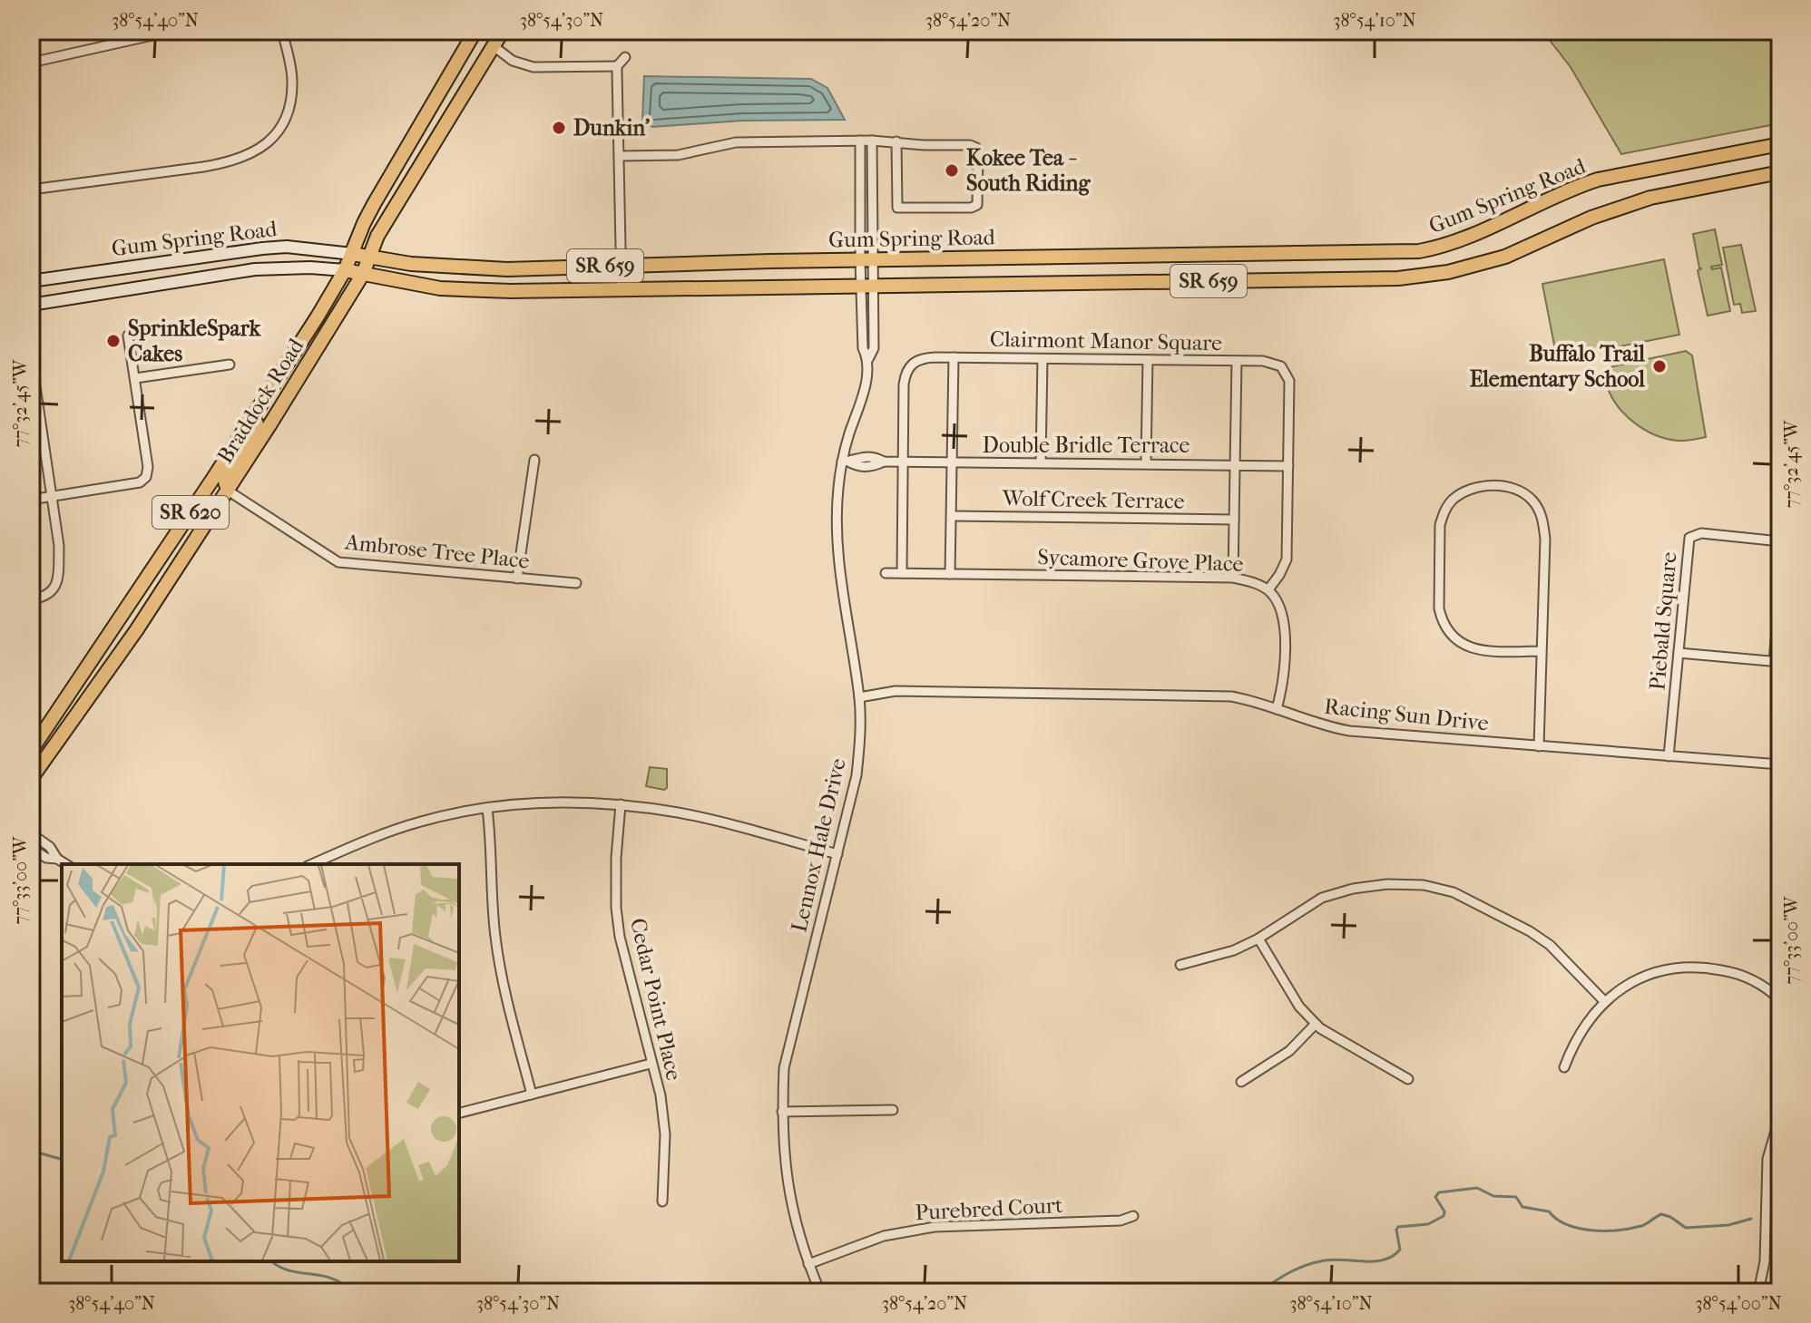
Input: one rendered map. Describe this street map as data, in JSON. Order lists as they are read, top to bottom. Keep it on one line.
{"streets":{"main road":["Gum Spring Road","SR 659","Braddock Road","SR 620"],"street":["Clairmont Manor Square","Double Bridle Terrace","Wolf Creek Terrace","Ambrose Tree Place","Sycamore Grove Place","Piebald Square","Racing Sun Drive","Lennox Hale Drive","Cedar Point Place","Purebred Court"]},"crossings":[["Gum Spring Road","Braddock Road"],["Gum Spring Road","Lennox Hale Drive"],["Clairmont Manor Square","Double Bridle Terrace"],["Clairmont Manor Square","Sycamore Grove Place"],["Braddock Road","Ambrose Tree Place"],["Double Bridle Terrace","Lennox Hale Drive"],["Sycamore Grove Place","Racing Sun Drive"],["Piebald Square","Racing Sun Drive"],["Racing Sun Drive","Lennox Hale Drive"],["Lennox Hale Drive","Purebred Court"]],"places":["Dunkin'","Kokee Tea - South Riding","SprinkleSpark Cakes","Buffalo Trail Elementary School"],"coordinates":["38°54'40\"N","38°54'30\"N","38°54'20\"N","38°54'10\"N","77°32'45\"W","77°33'00\"W","38°54'00\"N"]}
